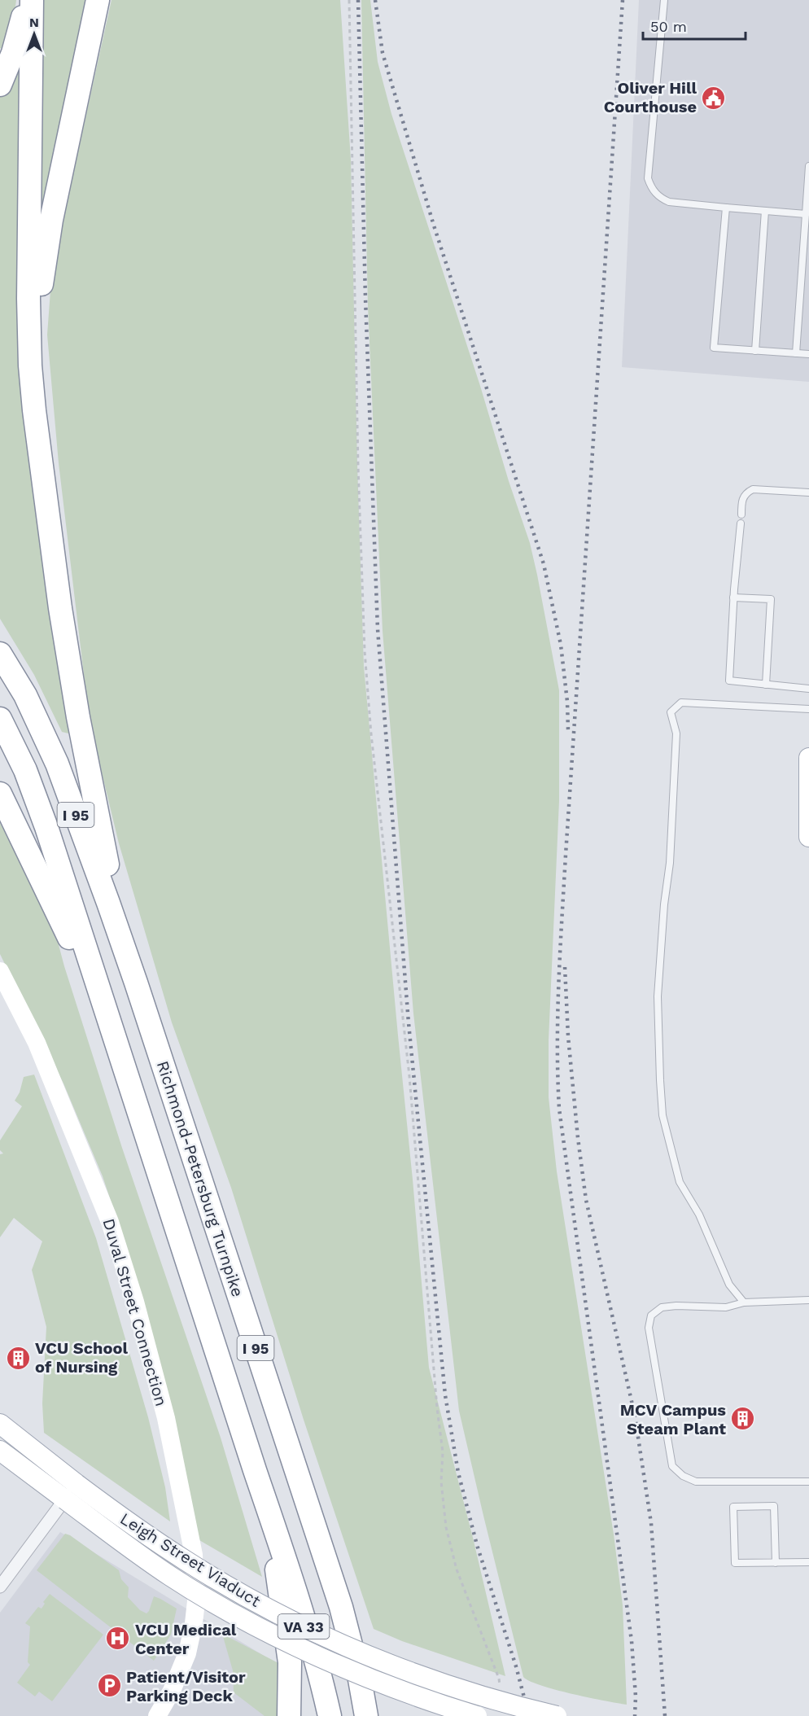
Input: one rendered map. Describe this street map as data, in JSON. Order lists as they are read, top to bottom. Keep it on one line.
{"streets":{"highway":["I 95","Richmond-Petersburg Turnpike"],"main road":["Leigh Street Viaduct","VA 33"],"street":["Duval Street Connection"]},"crossings":[["Leigh Street Viaduct","VA 33"]],"places":{"public building":["Oliver Hill Courthouse"],"building":["VCU School of Nursing","MCV Campus Steam Plant"],"hospital":["VCU Medical Center"],"parking":["Patient/Visitor Parking Deck"]},"scale_bar":"50 m","north":"top"}
